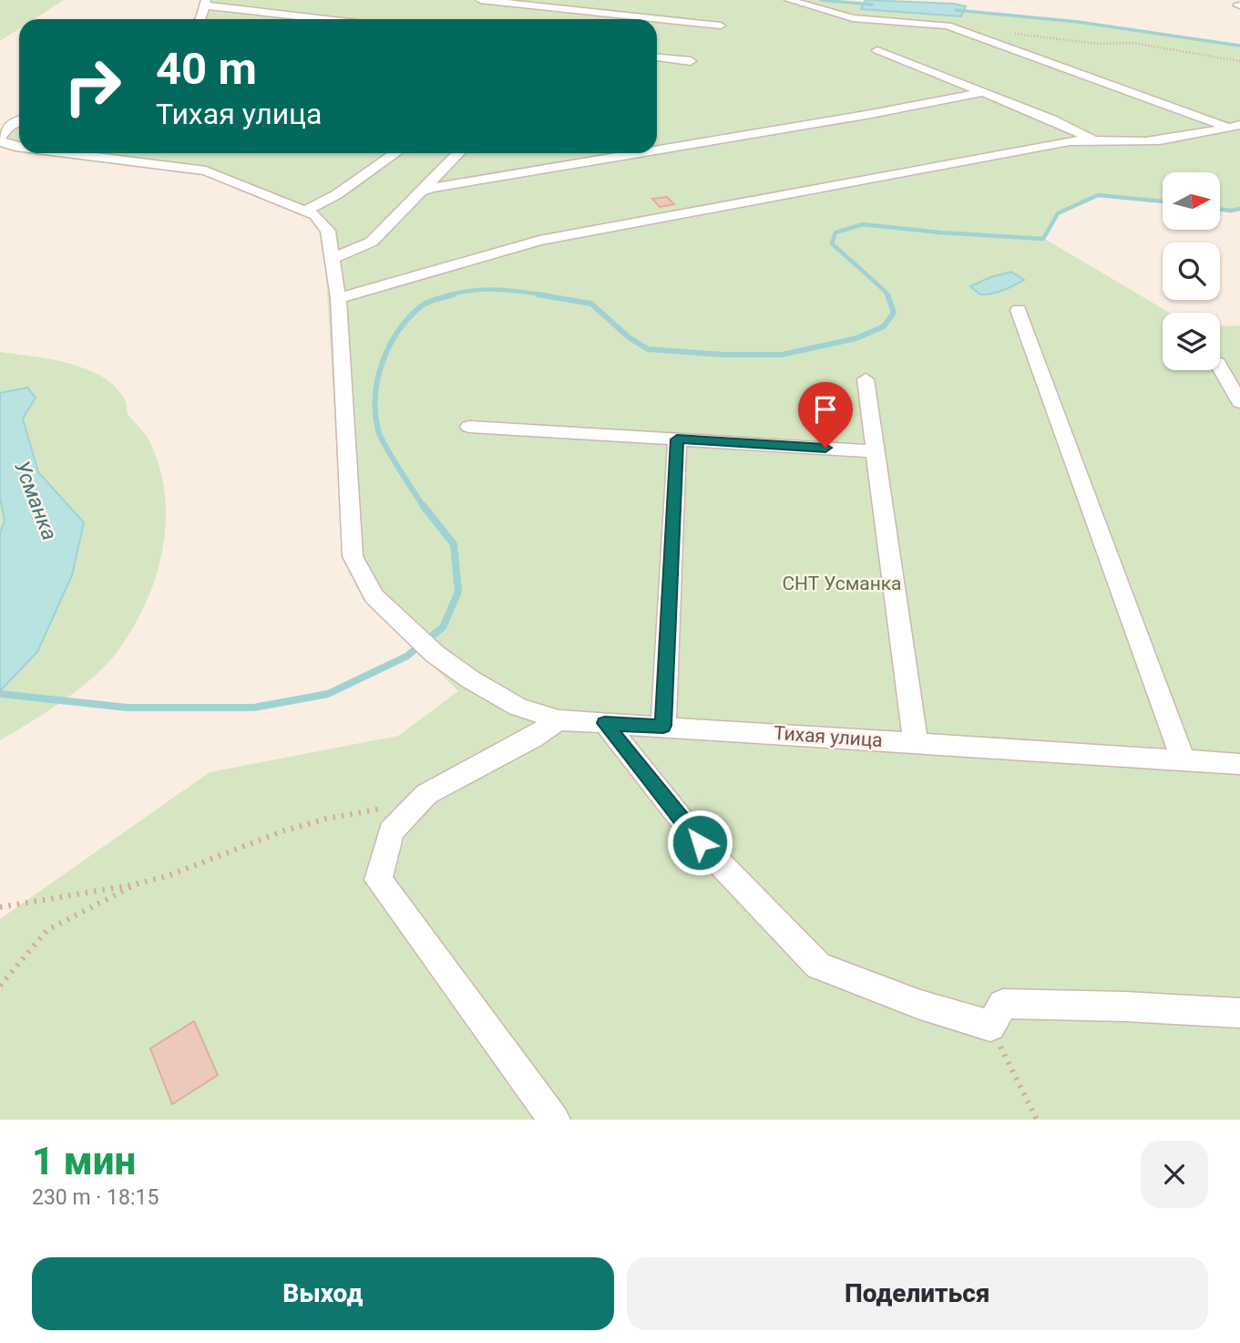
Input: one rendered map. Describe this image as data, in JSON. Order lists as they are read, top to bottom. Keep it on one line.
{"streets":{"street":["Тихая улица"]},"water":["Усманка"],"parks":["СНТ Усманка"],"north":"right","page":{"turn":["40 m","Тихая улица"],"heading":["1 мин","230 m · 18:15"],"buttons":["Выход","Поделиться"]}}
